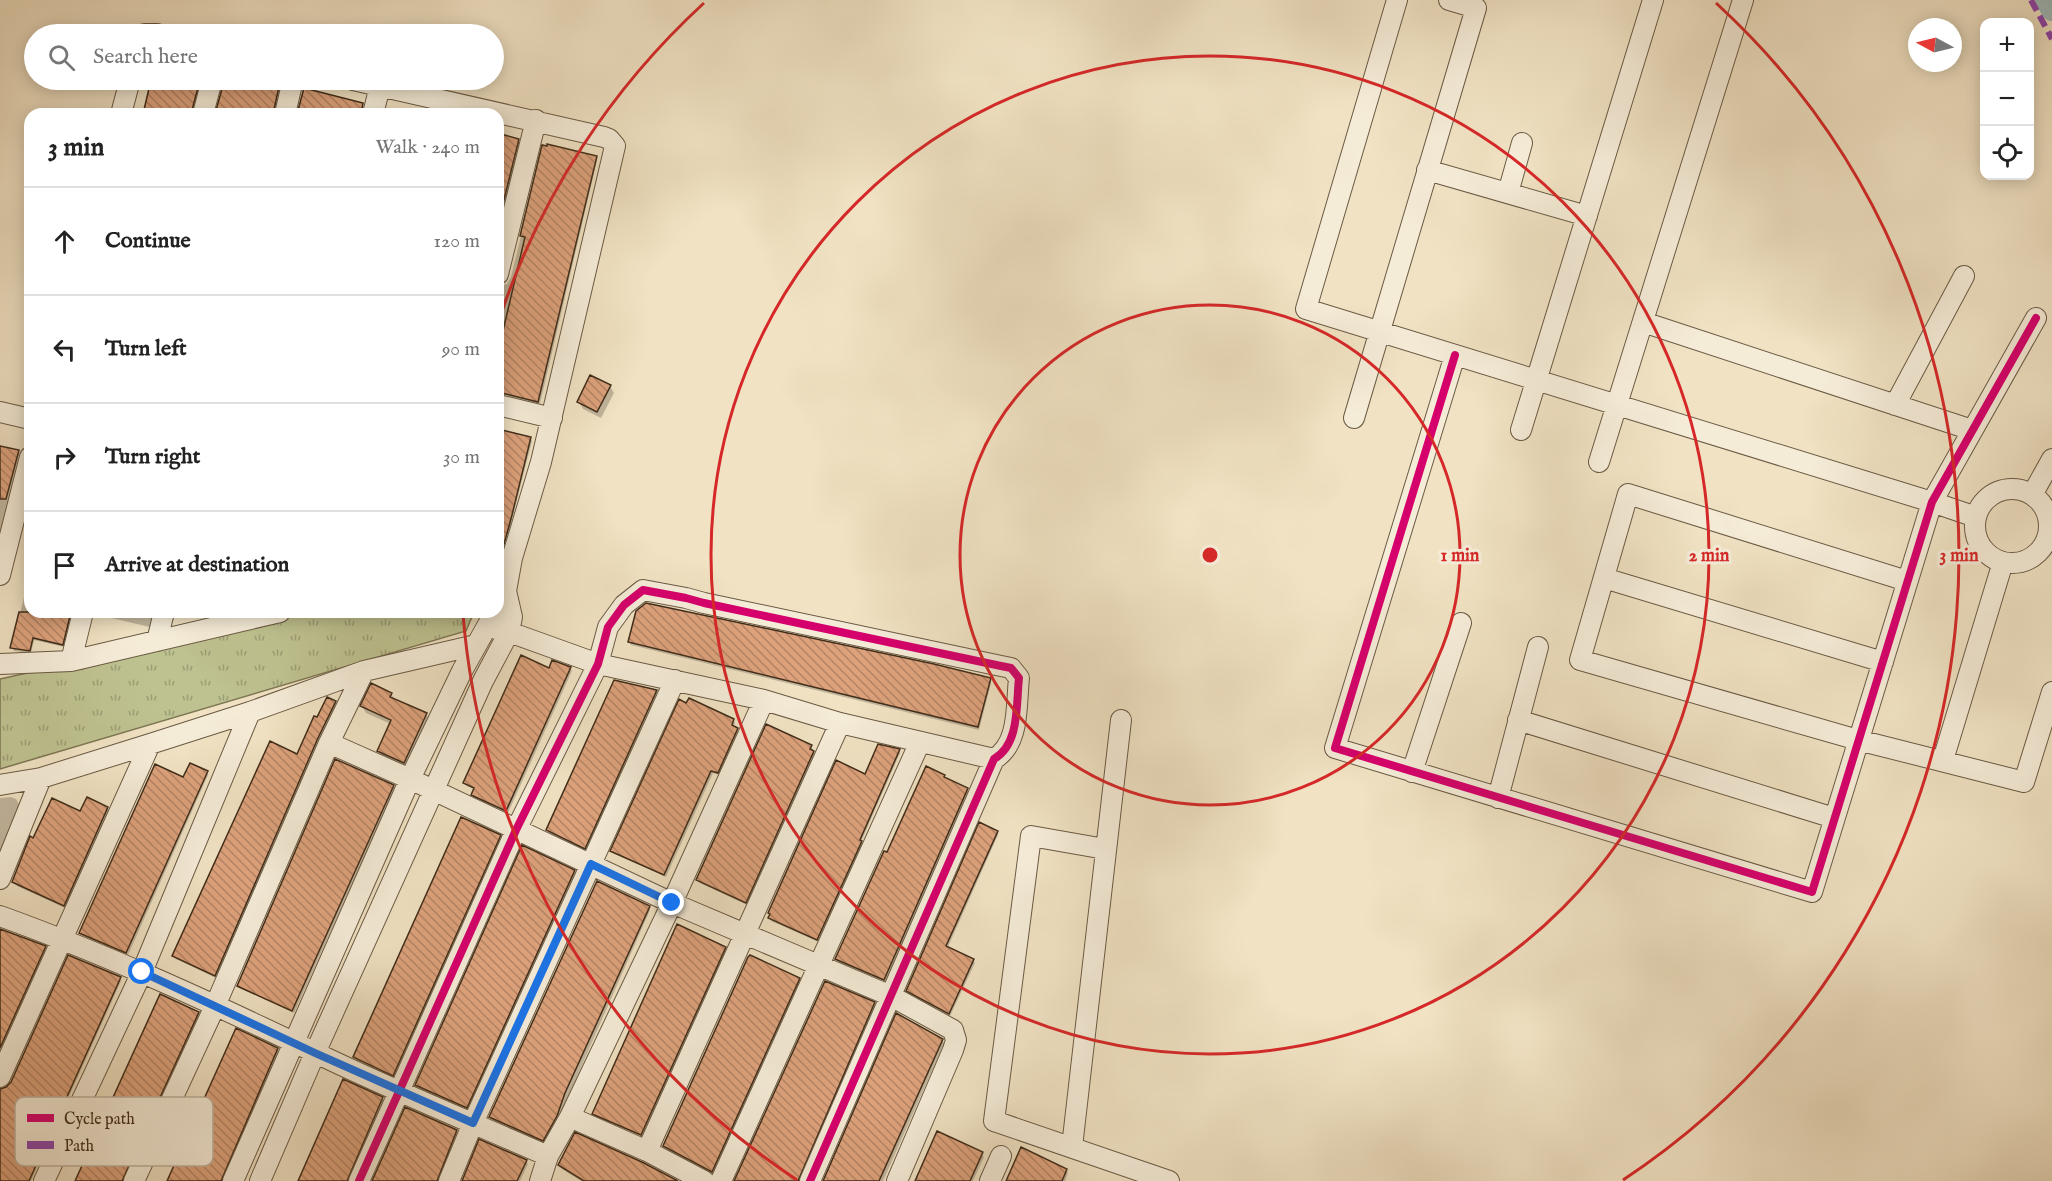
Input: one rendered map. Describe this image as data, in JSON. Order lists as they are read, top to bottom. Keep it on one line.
{"legend":["Cycle path","Path"],"north":"left","page":{"map_buttons":["+","−"],"search":"Search here","heading":["3 min","Walk · 240 m"],"list":[["Continue","120 m"],["Turn left","90 m"],["Turn right","30 m"],"Arrive at destination"]},"rings":["1 min","2 min","3 min"]}
